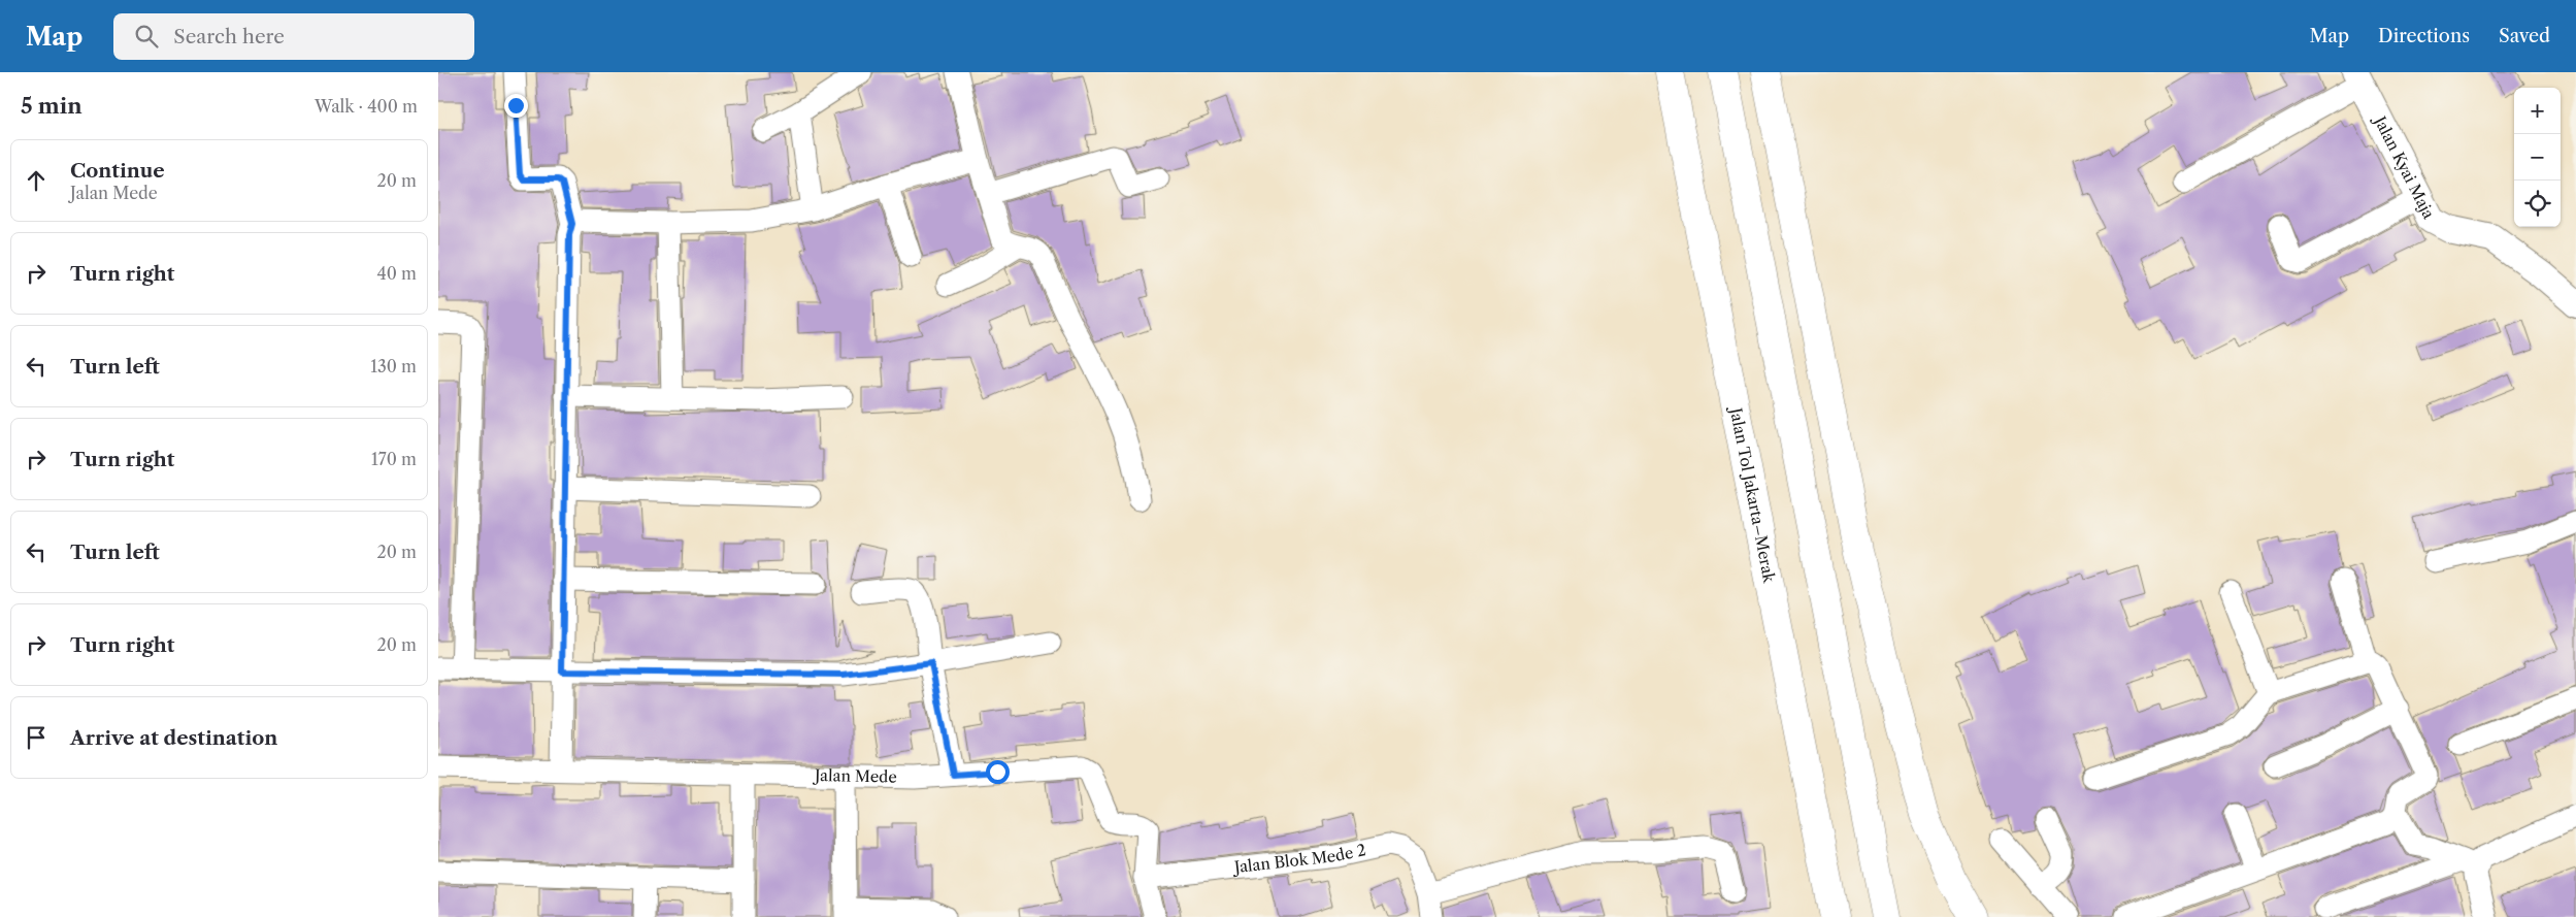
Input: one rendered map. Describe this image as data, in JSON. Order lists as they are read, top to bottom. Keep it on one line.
{"streets":{"highway":["Jalan Tol Jakarta–Merak"],"main road":["Jalan Kyai Maja"],"street":["Jalan Mede","Jalan Blok Mede 2"]},"crossings":[["Jalan Mede","Jalan Blok Mede 2"]],"page":{"header":"Map","search":"Search here","nav":["Map","Directions","Saved"],"heading":["5 min","Walk · 400 m"],"map_buttons":["+","−"],"list":[["Continue","Jalan Mede","20 m"],["Turn right","40 m"],["Turn left","130 m"],["Turn right","170 m"],["Turn left","20 m"],["Turn right","20 m"],"Arrive at destination"]}}
